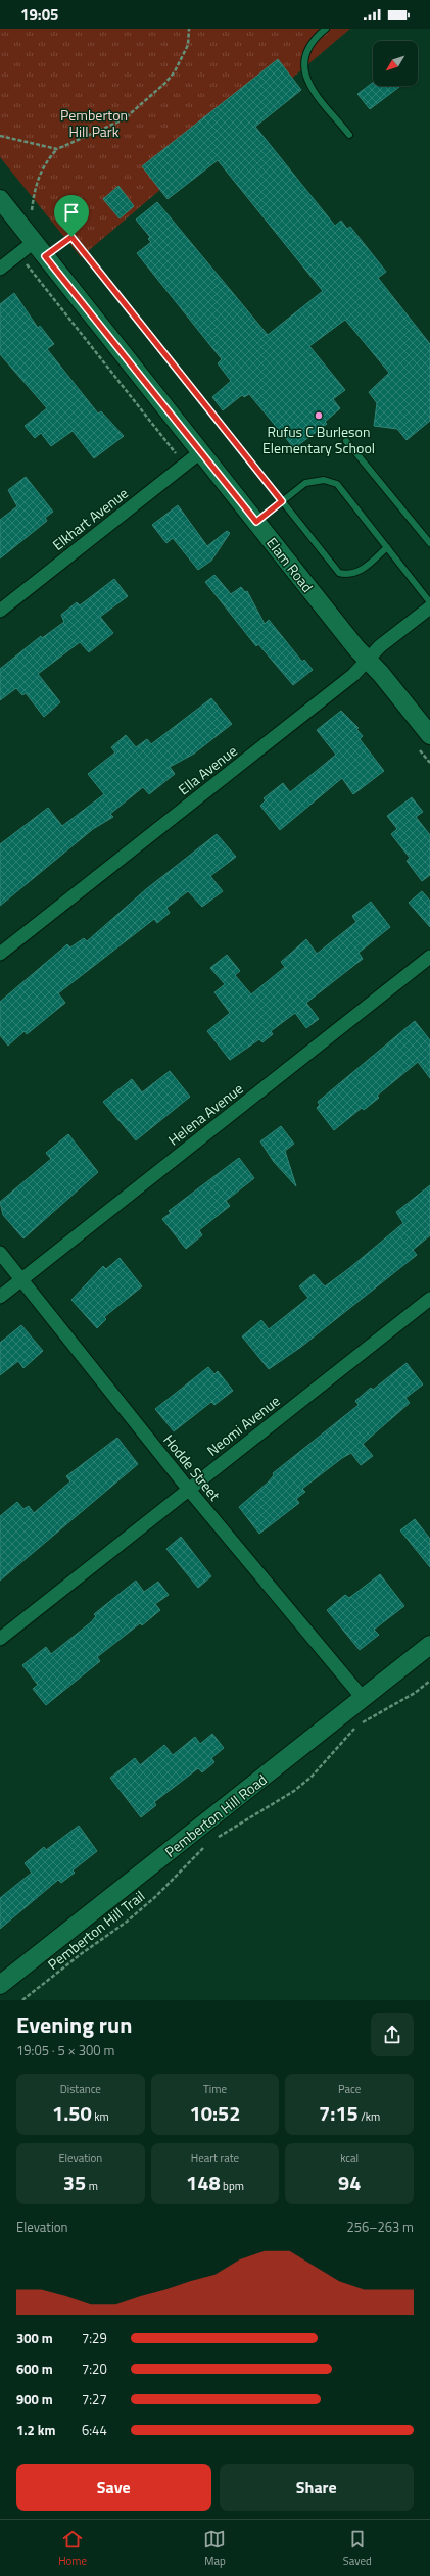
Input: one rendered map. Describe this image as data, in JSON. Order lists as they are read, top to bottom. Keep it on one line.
{"streets":{"street":["Elkhart Avenue","Elam Road","Ella Avenue","Helena Avenue","Neomi Avenue","Hodde Street","Pemberton Hill Road"],"path":["Pemberton Hill Trail"]},"crossings":[["Elkhart Avenue","Elam Road"],["Elam Road","Ella Avenue"],["Helena Avenue","Hodde Street"],["Neomi Avenue","Hodde Street"],["Hodde Street","Pemberton Hill Road"]],"parks":["Pemberton Hill Park"],"places":["Rufus C Burleson Elementary School"],"north":"bottom left","page":{"status":"19:05","heading":["Evening run","19:05 · 5 × 300 m"],"stats":[["Distance","1.50 km"],["Time","10:52"],["Pace","7:15 /km"],["Elevation","35 m"],["Heart rate","148 bpm"],["kcal","94"]],"chart":["Elevation","256–263 m"],"list":[{"name":"300 m","note":"7:29"},{"name":"600 m","note":"7:20"},{"name":"900 m","note":"7:27"},{"name":"1.2 km","note":"6:44"}],"buttons":["Save","Share"],"tabs":["Home","Map","Saved"]}}
